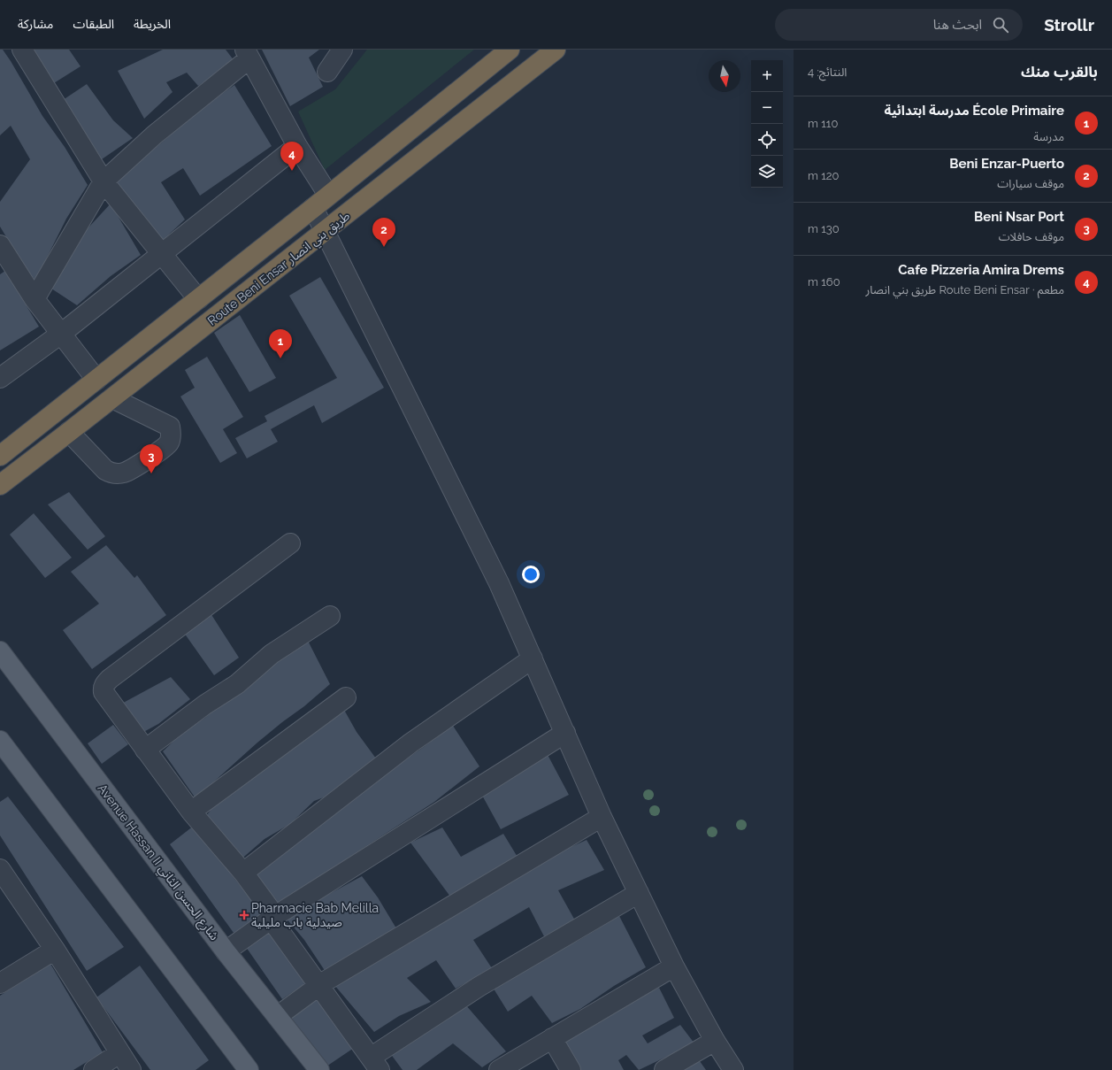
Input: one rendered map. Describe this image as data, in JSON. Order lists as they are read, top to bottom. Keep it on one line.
{"streets":{"highway":["Route Beni Ensar طريق بني انصار"],"main road":["Avenue Hassan II شارع الحسن الثاني"]},"places":{"health":["Pharmacie Bab Melilla صيدلية باب مليلية"]},"north":"bottom","page":{"header":"Strollr","search":"ابحث هنا","nav":["الخريطة","الطبقات","مشاركة"],"heading":["بالقرب منك","النتائج: 4"],"map_buttons":["+","−"],"list":[{"mark":"1","name":"École Primaire مدرسة ابتدائية","note":"مدرسة","value":"110 m"},{"mark":"2","name":"Beni Enzar-Puerto","note":"موقف سيارات","value":"120 m"},{"mark":"3","name":"Beni Nsar Port","note":"موقف حافلات","value":"130 m"},{"mark":"4","name":"Cafe Pizzeria Amira Drems","note":"مطعم · Route Beni Ensar طريق بني انصار","value":"160 m"}],"pins":["4","2","1","3"]}}
